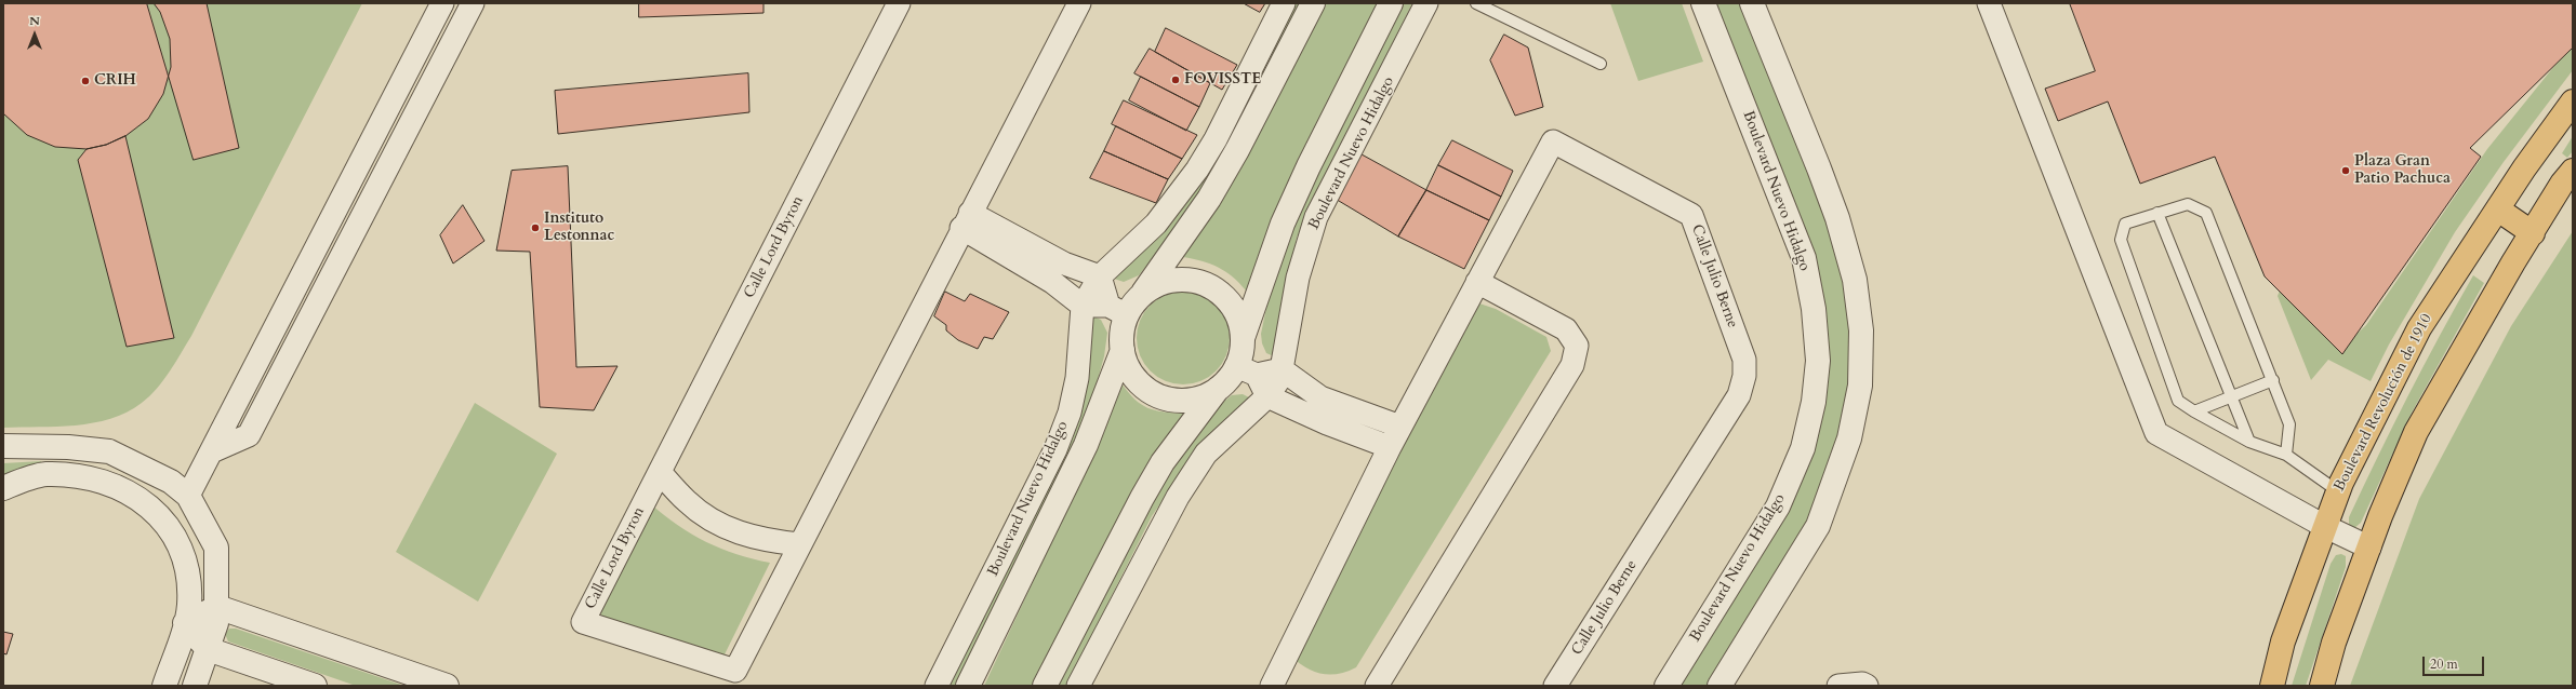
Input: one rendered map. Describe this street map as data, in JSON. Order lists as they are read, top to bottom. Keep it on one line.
{"streets":{"main road":["Boulevard Revolución de 1910"],"street":["Boulevard Nuevo Hidalgo","Calle Lord Byron","Calle Julio Berne"]},"places":["FOVISSTE","CRIH","Plaza Gran Patio Pachuca","Instituto Lestonnac"],"scale_bar":"20 m","north":"top"}
